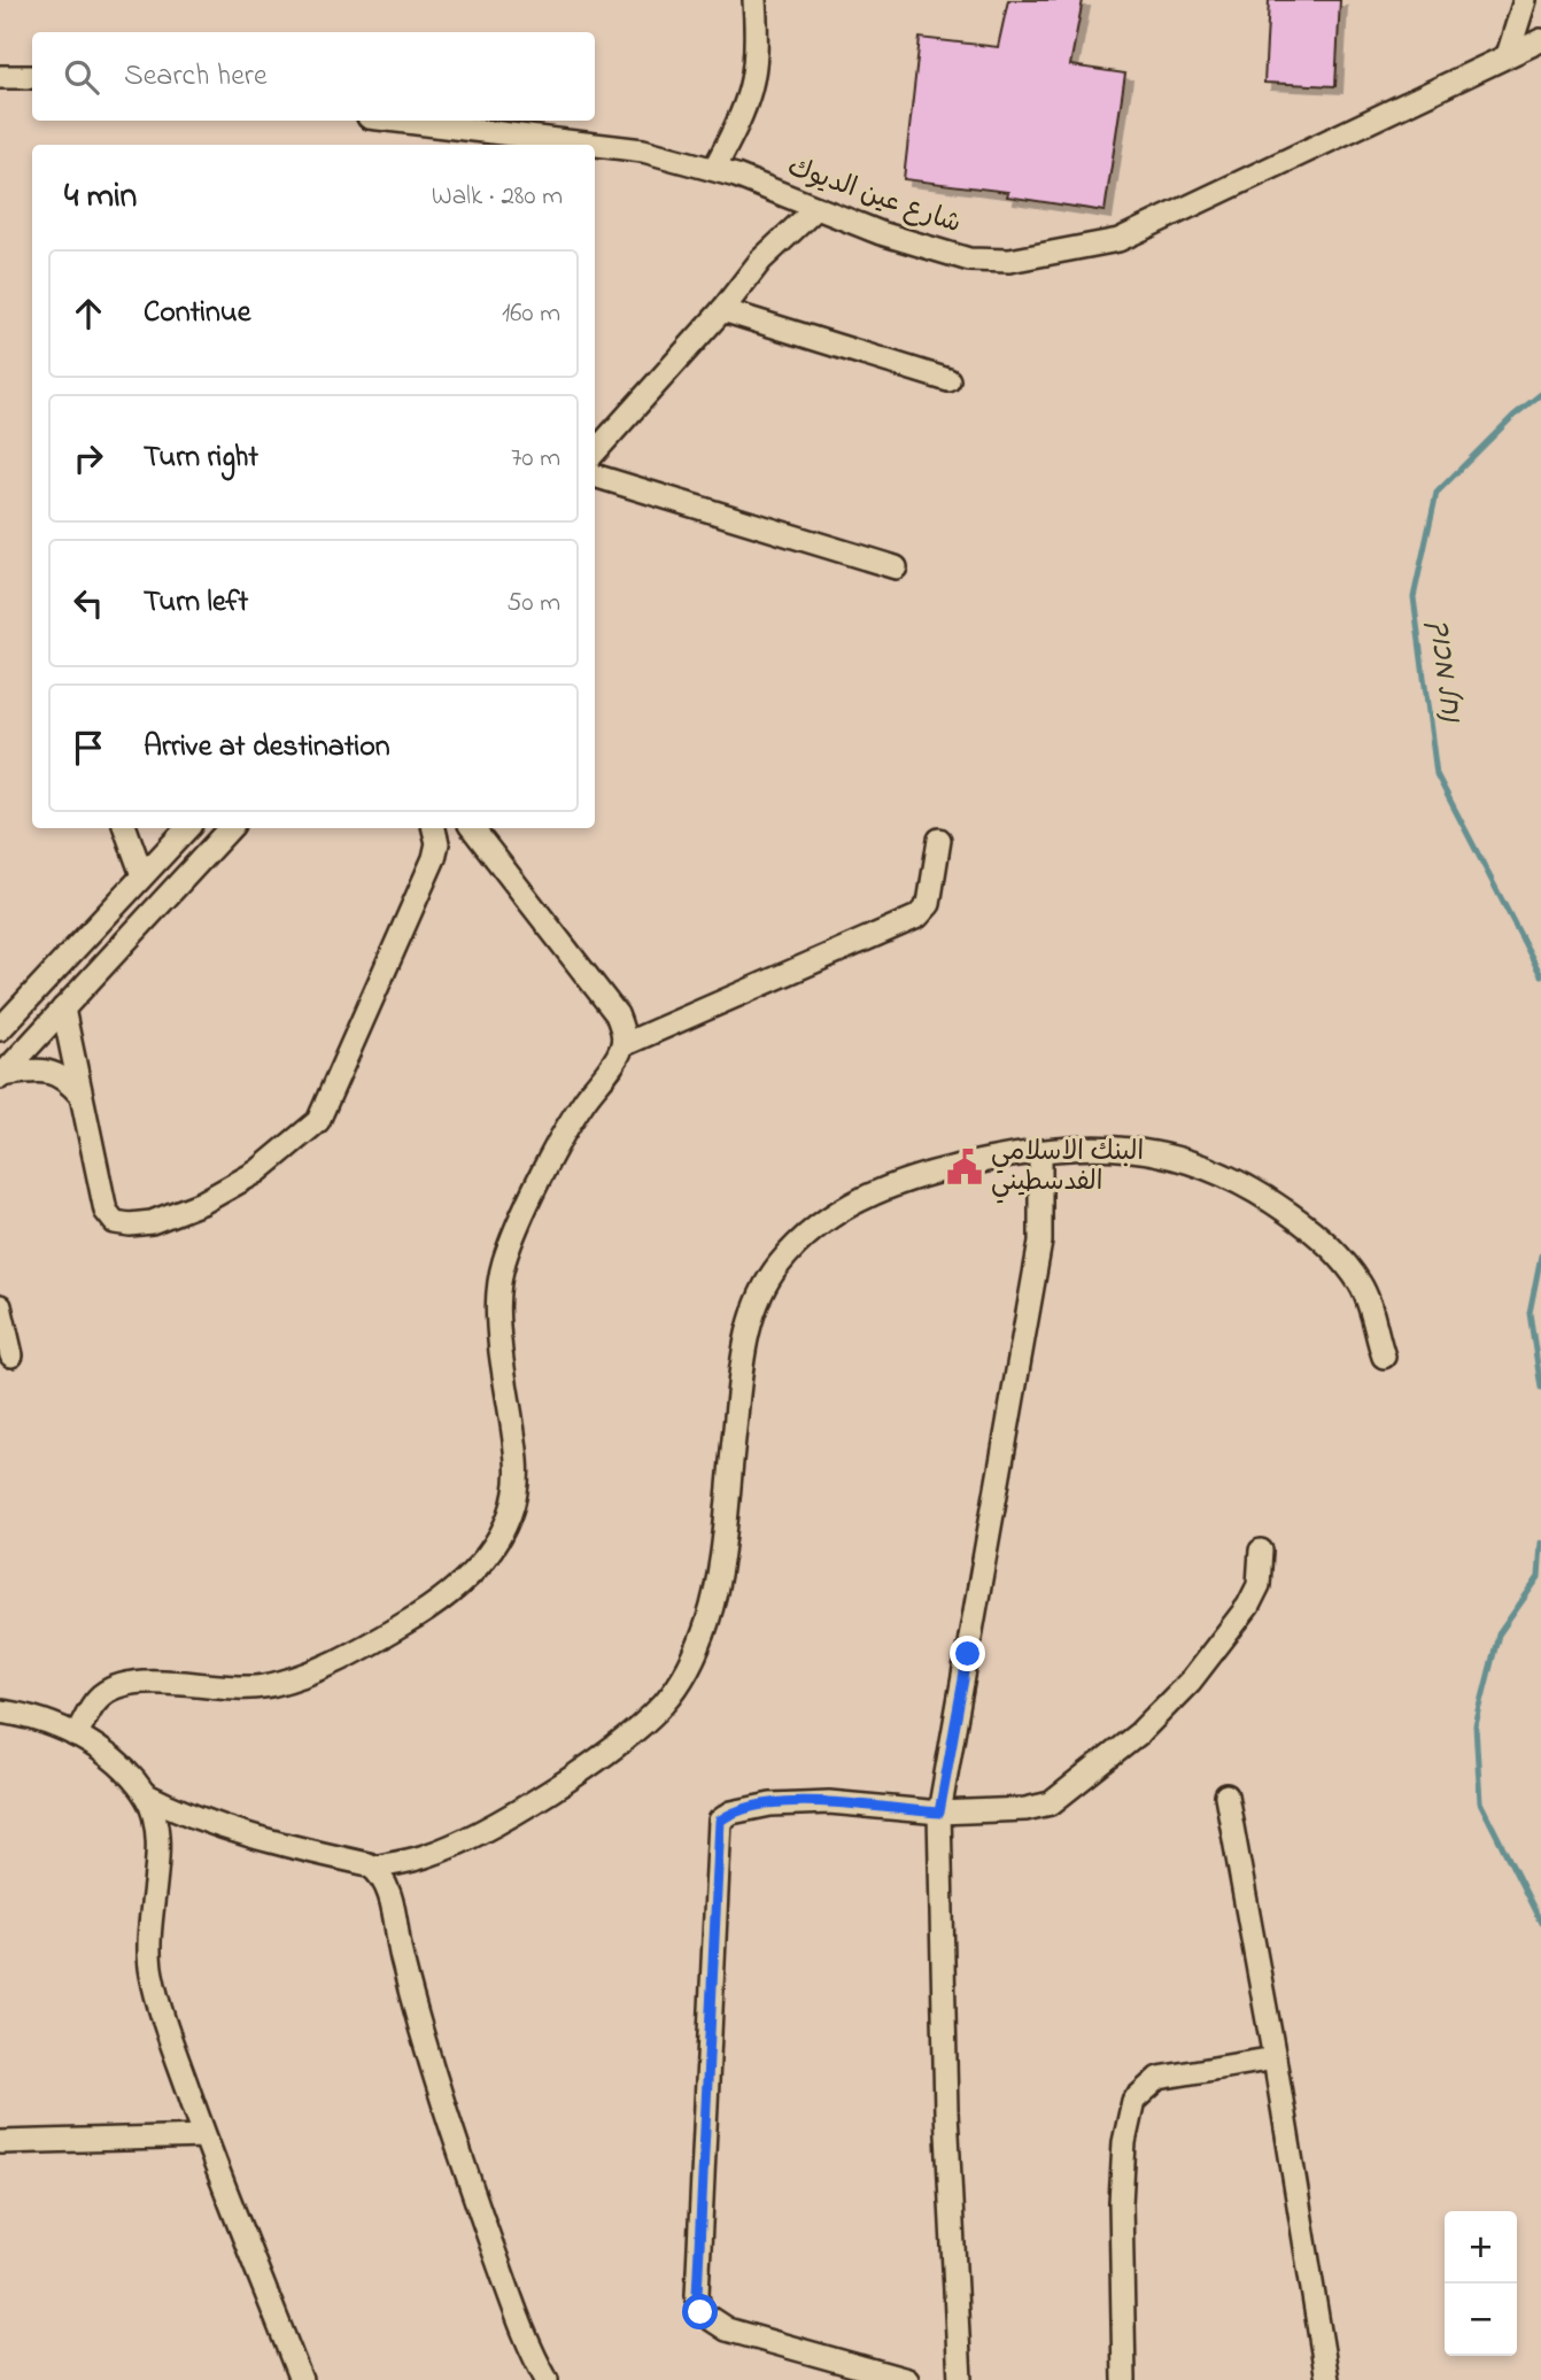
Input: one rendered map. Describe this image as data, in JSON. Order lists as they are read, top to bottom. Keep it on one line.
{"streets":{"street":["شارع عين الديوك"]},"water":["נחל מכוך"],"places":{"public building":["البنك الاسلامي الفدسطيني"]},"page":{"search":"Search here","heading":["4 min","Walk · 280 m"],"list":[["Continue","160 m"],["Turn right","70 m"],["Turn left","50 m"],"Arrive at destination"],"map_buttons":["+","−"]}}
